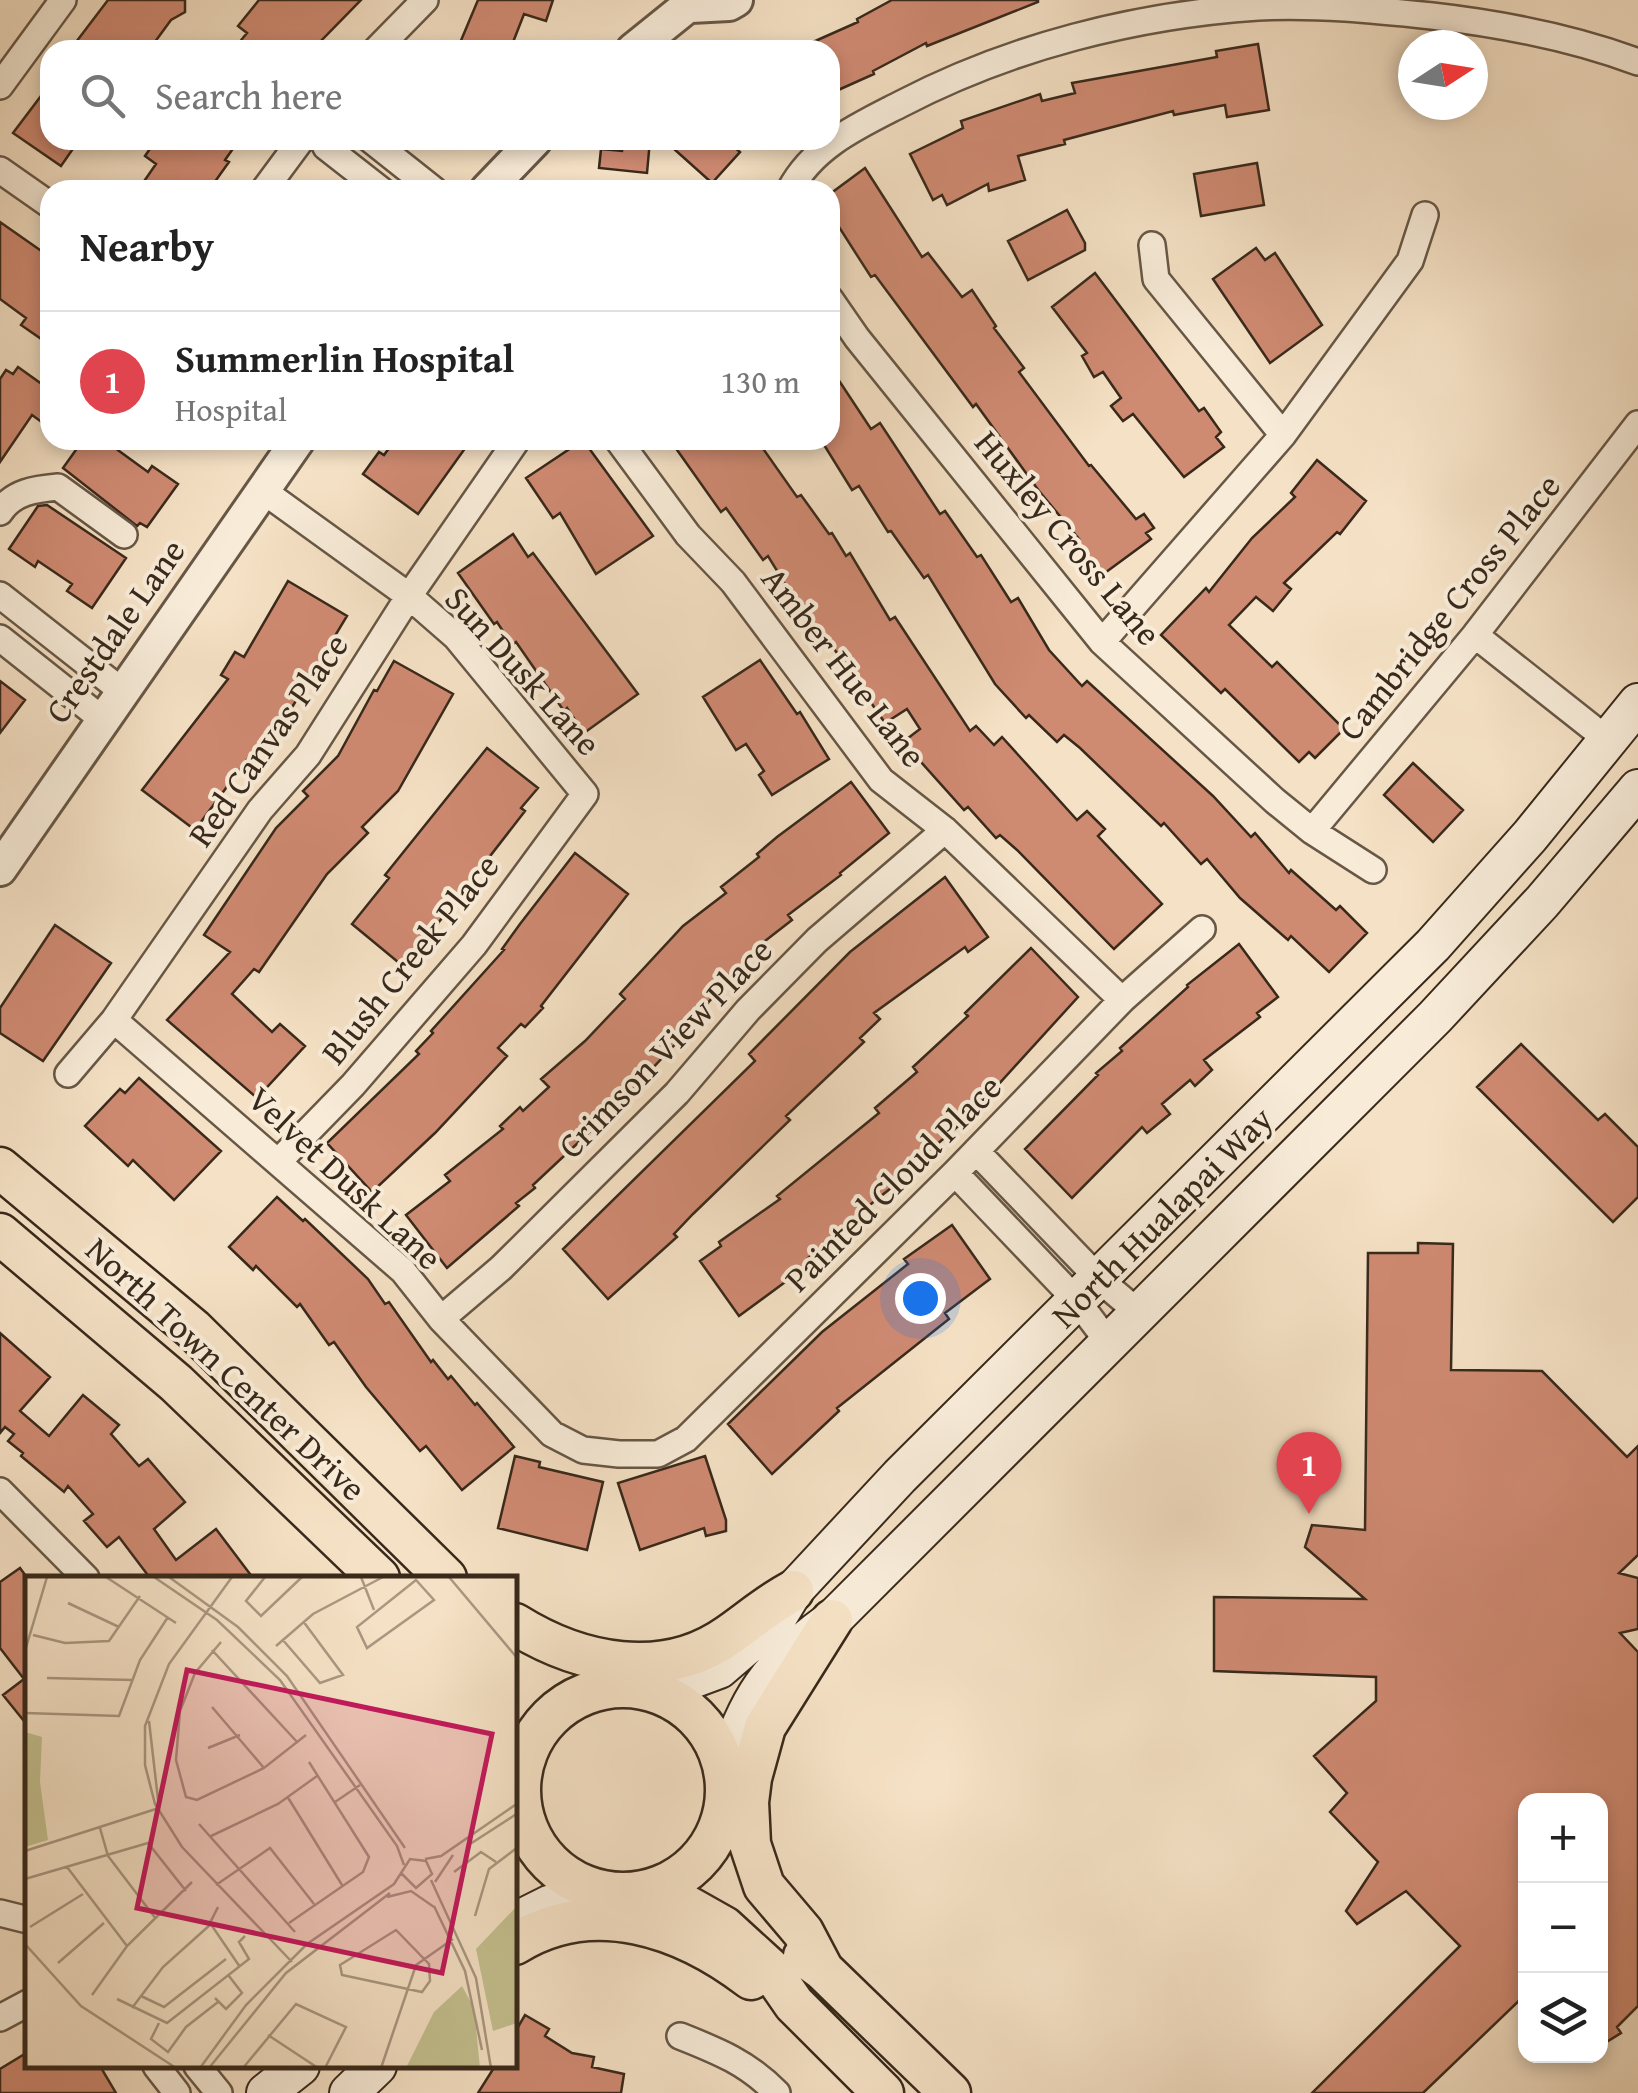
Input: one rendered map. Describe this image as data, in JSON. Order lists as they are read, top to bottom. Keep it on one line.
{"streets":{"main road":["North Hualapai Way","North Town Center Drive"],"street":["Huxley Cross Lane","Cambridge Cross Place","Crestdale Lane","Amber Hue Lane","Sun Dusk Lane","Red Canvas Place","Blush Creek Place","Crimson View Place","Velvet Dusk Lane","Painted Cloud Place"]},"crossings":[["Huxley Cross Lane","Cambridge Cross Place"],["Crestdale Lane","Sun Dusk Lane"],["Amber Hue Lane","Crimson View Place"],["Amber Hue Lane","Painted Cloud Place"],["Sun Dusk Lane","Red Canvas Place"],["Sun Dusk Lane","Blush Creek Place"],["Red Canvas Place","Velvet Dusk Lane"],["Blush Creek Place","Velvet Dusk Lane"],["Crimson View Place","Velvet Dusk Lane"],["Velvet Dusk Lane","Painted Cloud Place"]],"north":"right","page":{"search":"Search here","heading":"Nearby","list":[{"mark":"1","name":"Summerlin Hospital","note":"Hospital","value":"130 m"}],"pins":"1","map_buttons":["+","−"]}}
